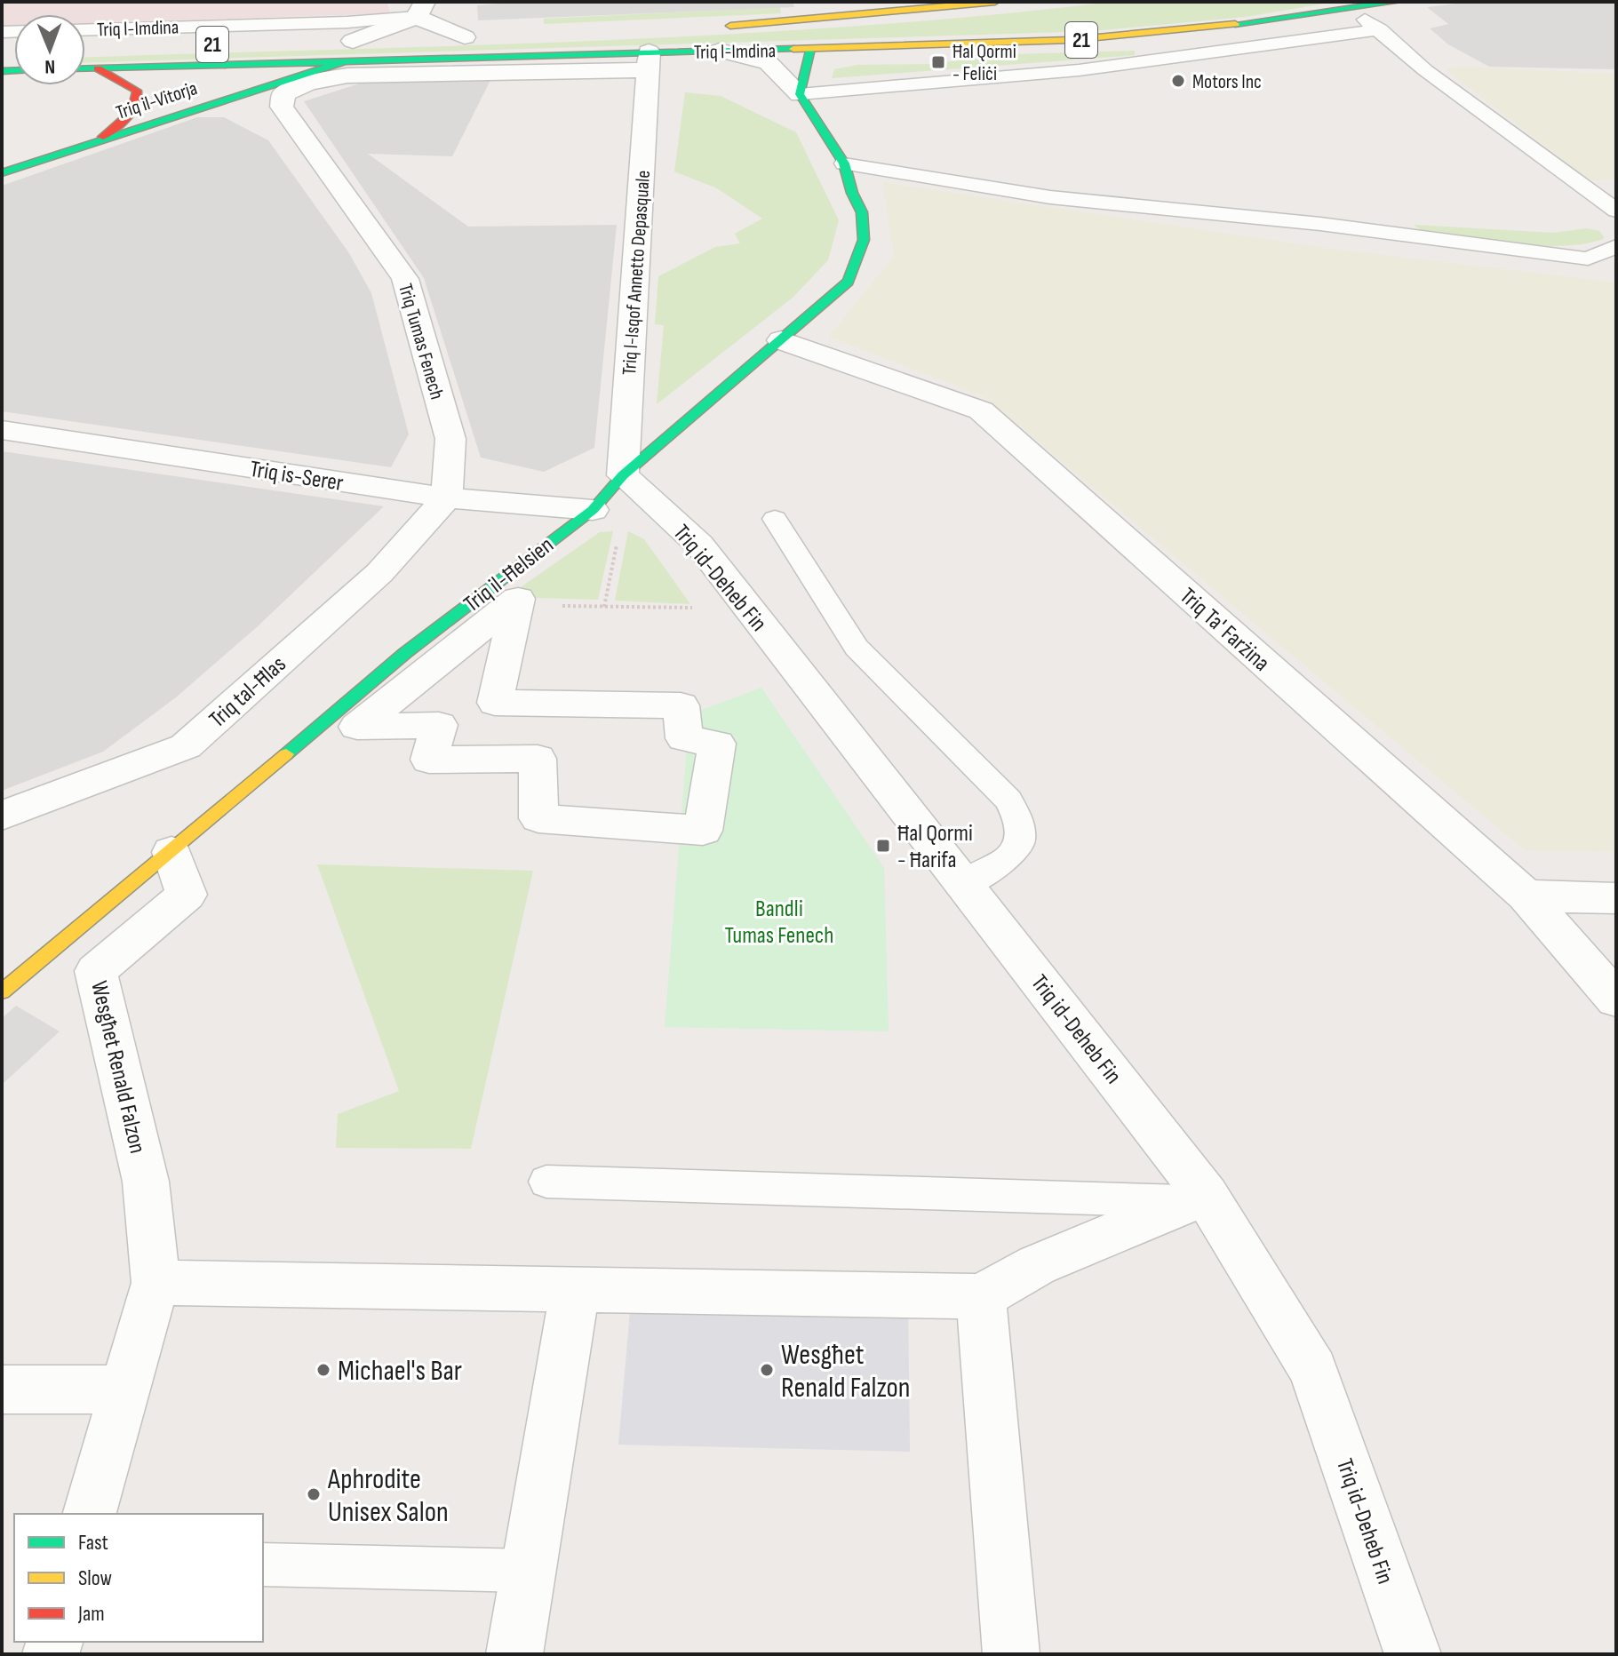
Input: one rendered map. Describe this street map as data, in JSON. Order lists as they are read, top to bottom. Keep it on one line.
{"streets":{"main road":["Triq l-Imdina","21","Triq il-Vitorja","Triq il-Ħelsien"],"street":["Triq l-Isqof Annetto Depasquale","Triq Tumas Fenech","Triq is-Serer","Triq id-Deheb Fin","Triq Ta' Farżina","Triq tal-Ħlas","Wesgħet Renald Falzon"]},"crossings":[["Triq l-Imdina","Triq il-Vitorja"],["Triq l-Imdina","Triq l-Isqof Annetto Depasquale"],["Triq l-Imdina","Triq Tumas Fenech"],["Triq l-Imdina","Triq il-Ħelsien"],["Triq l-Isqof Annetto Depasquale","Triq Tumas Fenech"],["Triq l-Isqof Annetto Depasquale","Triq il-Ħelsien"],["Triq l-Isqof Annetto Depasquale","Triq id-Deheb Fin"],["Triq Tumas Fenech","Triq is-Serer"],["Triq Tumas Fenech","Triq tal-Ħlas"],["Triq is-Serer","Triq il-Ħelsien"],["Triq is-Serer","Triq tal-Ħlas"],["Triq il-Ħelsien","Triq id-Deheb Fin"],["Triq il-Ħelsien","Triq Ta' Farżina"],["Triq il-Ħelsien","Wesgħet Renald Falzon"]],"parks":["Bandli Tumas Fenech"],"places":{"transit":["Ħal Qormi - Feliċi","Ħal Qormi - Ħarifa"],"other":["Motors Inc","Michael's Bar","Wesgħet Renald Falzon","Aphrodite Unisex Salon"]},"legend":["Fast","Slow","Jam"],"north":"bottom"}
